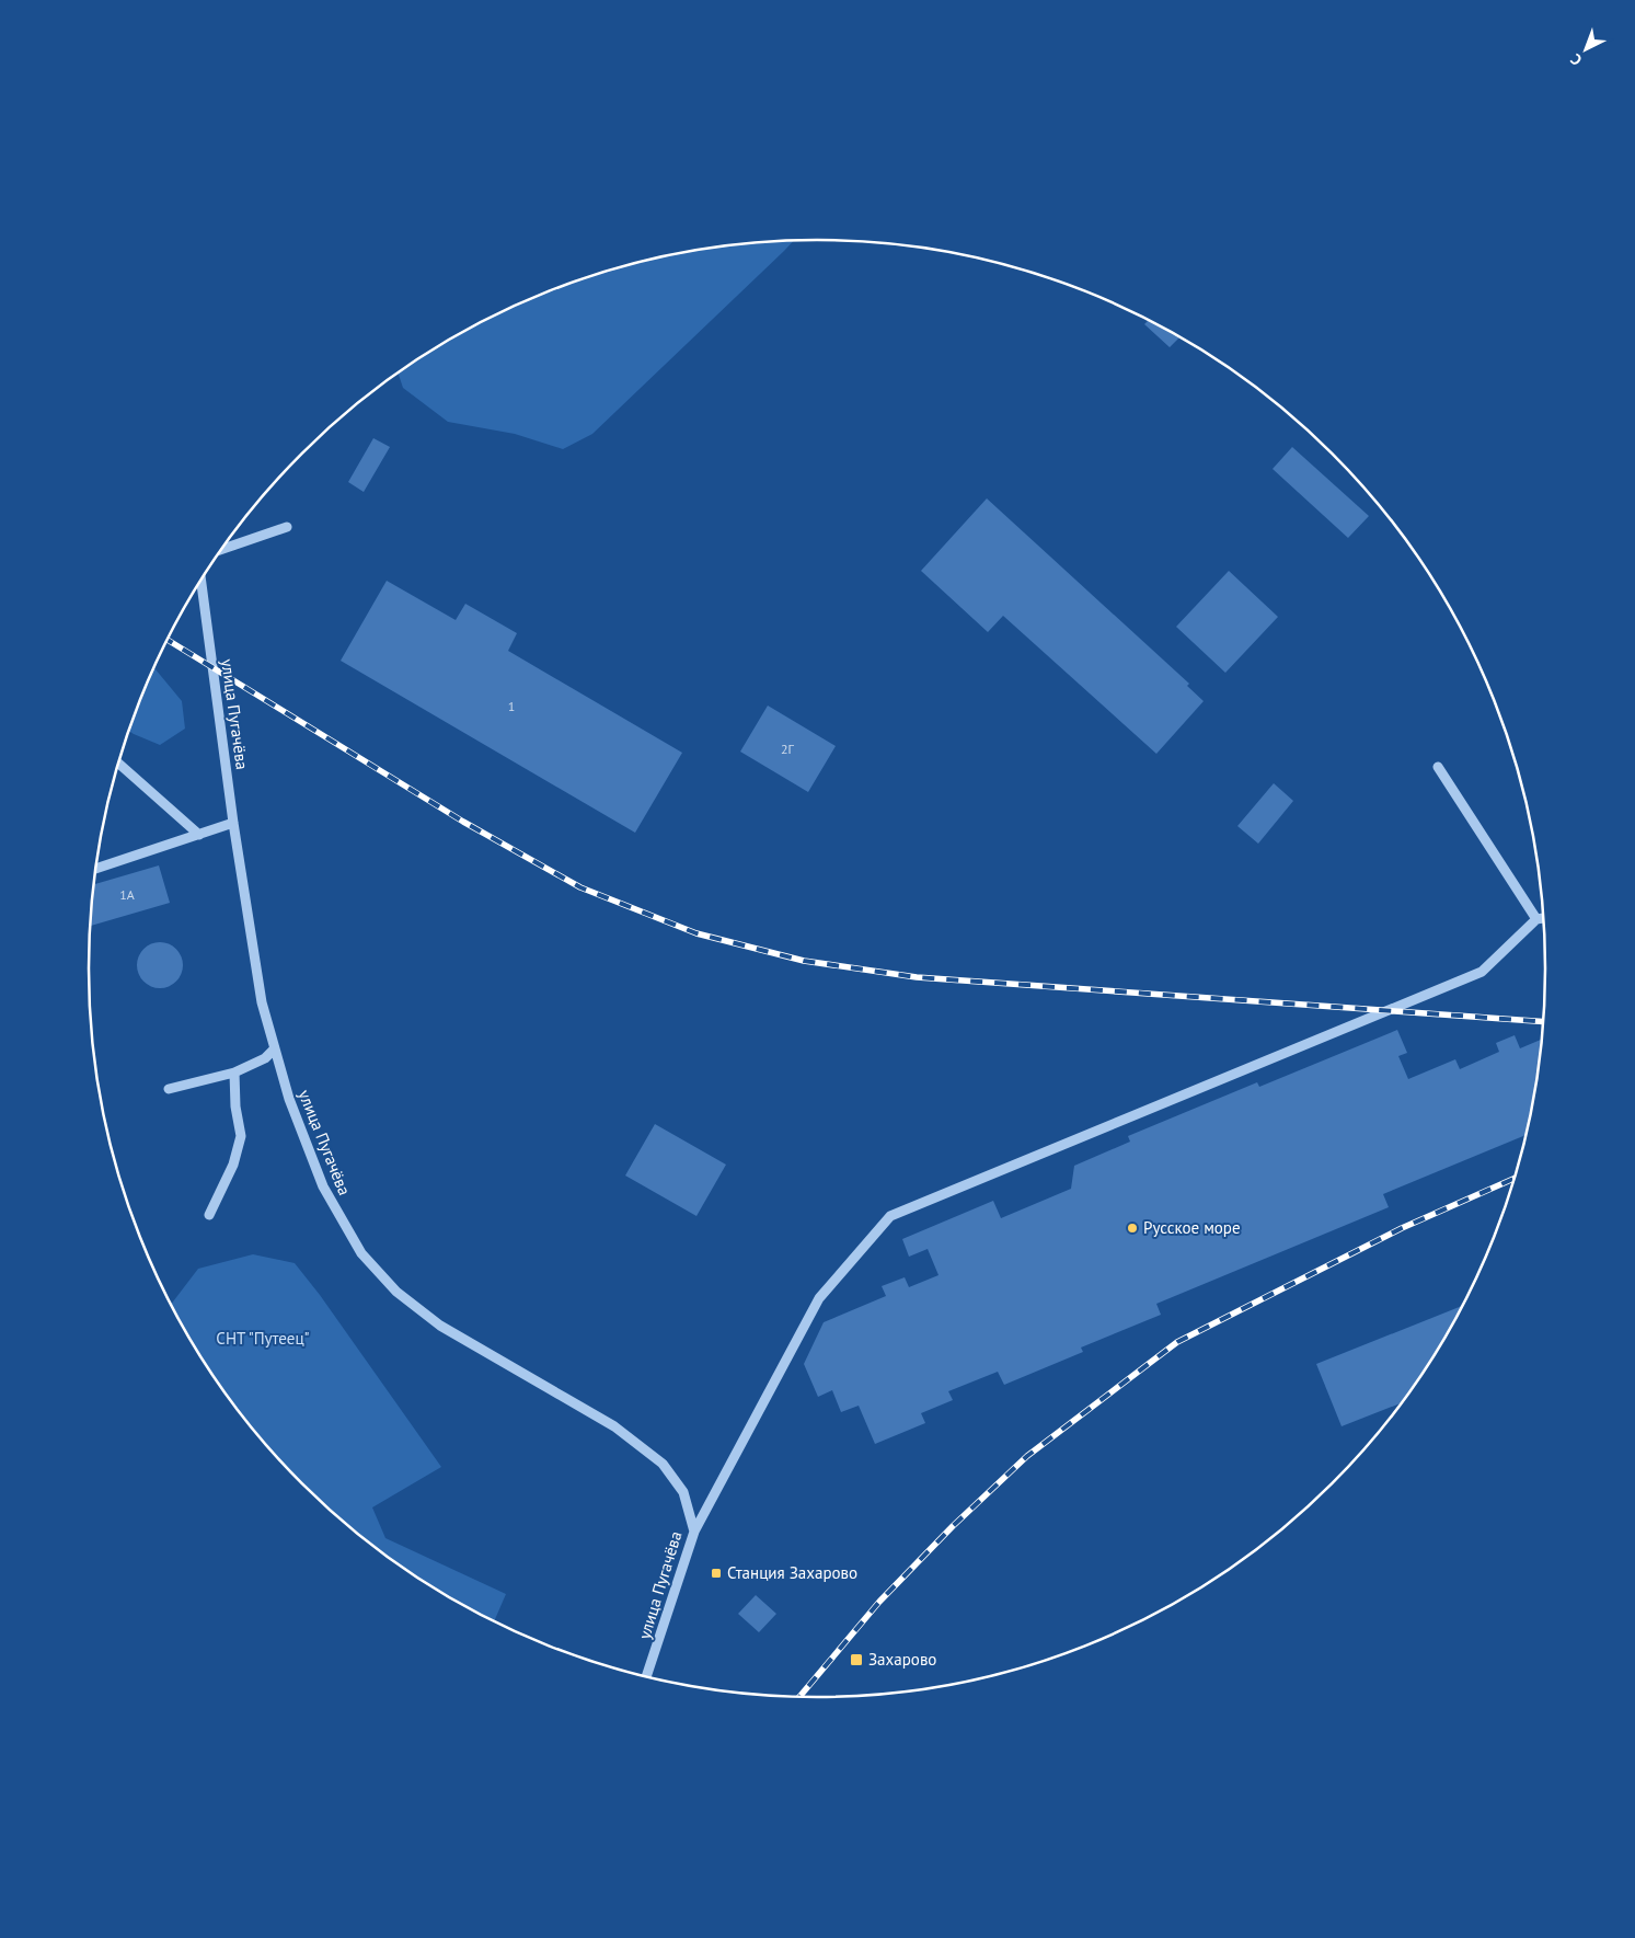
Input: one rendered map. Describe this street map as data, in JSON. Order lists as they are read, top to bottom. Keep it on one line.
{"streets":{"street":["улица Пугачёва"]},"parks":["СНТ \"Путеец\""],"places":{"other":["Русское море"],"transit":["Станция Захарово","Захарово"]},"house_numbers":["1","2Г","1А"],"north":"bottom left"}
